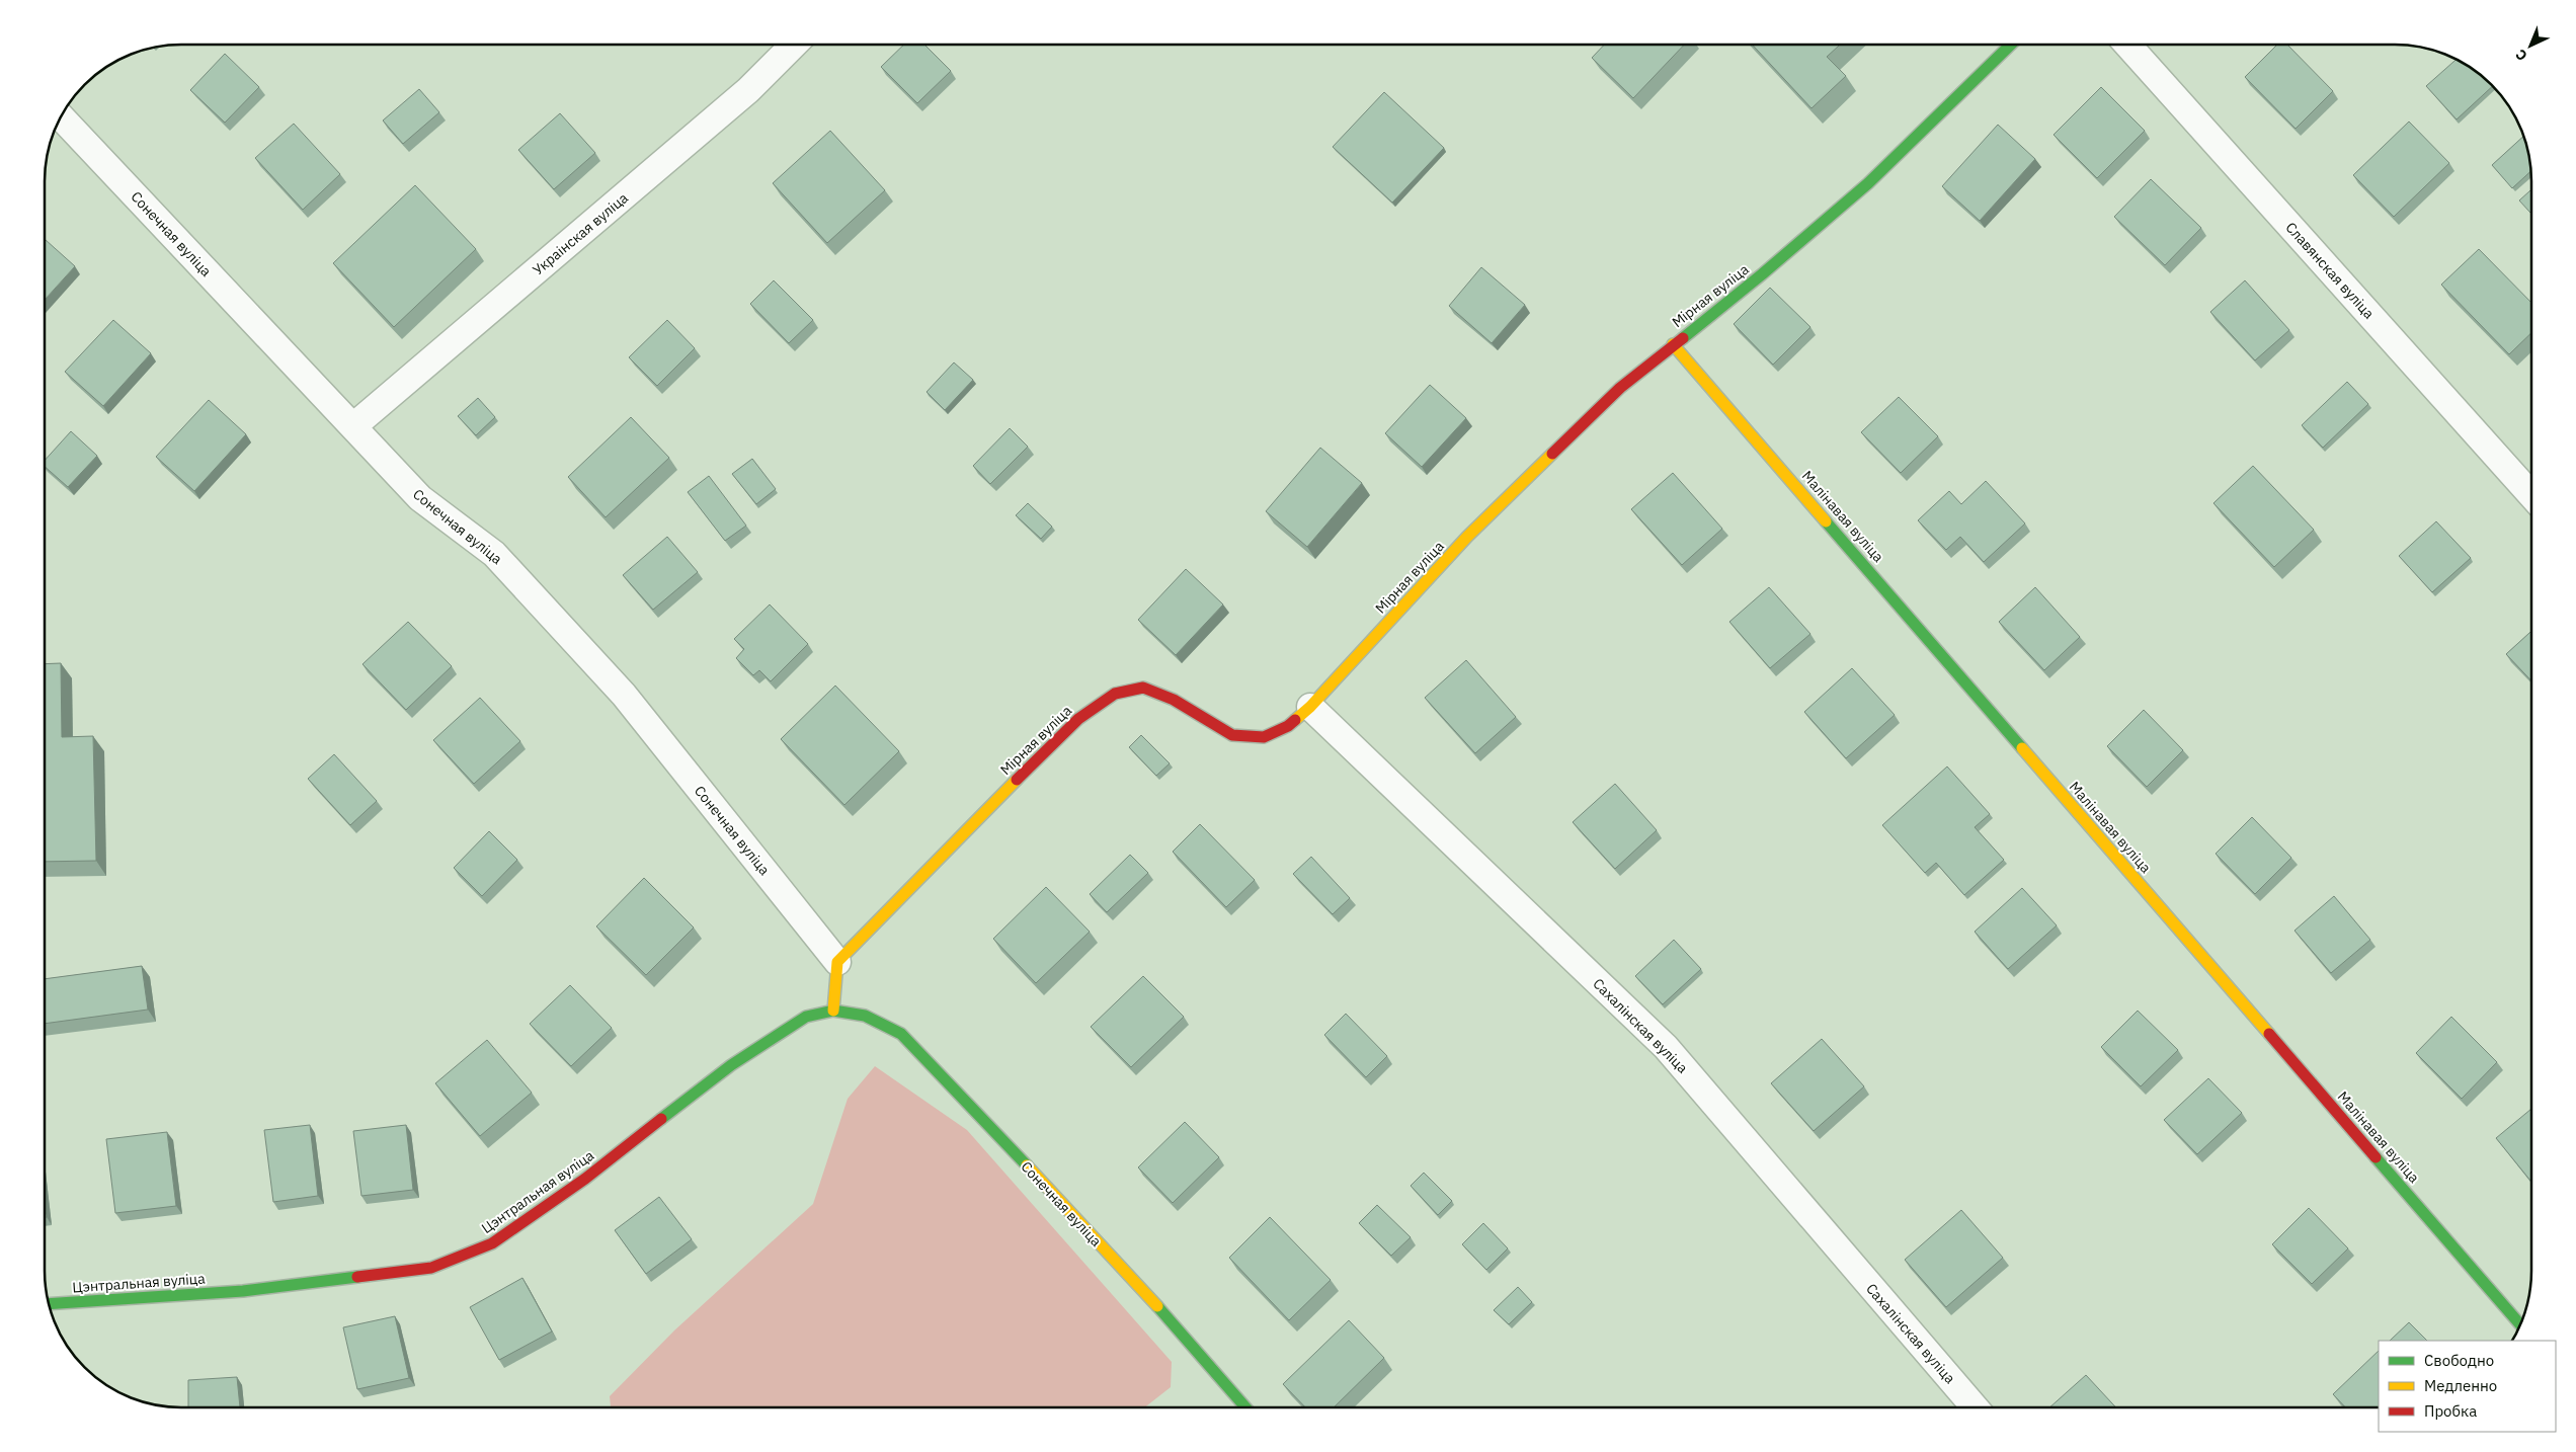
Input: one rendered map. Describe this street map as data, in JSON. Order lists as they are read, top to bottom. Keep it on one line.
{"streets":{"street":["Сонечная вуліца","Украінская вуліца","Славянская вуліца","Мірная вуліца","Малінавая вуліца","Сахалінская вуліца","Цэнтральная вуліца"]},"crossings":[["Сонечная вуліца","Украінская вуліца"],["Сонечная вуліца","Мірная вуліца"],["Сонечная вуліца","Цэнтральная вуліца"],["Мірная вуліца","Малінавая вуліца"],["Мірная вуліца","Сахалінская вуліца"]],"legend":["Свободно","Медленно","Пробка"],"north":"bottom left"}
